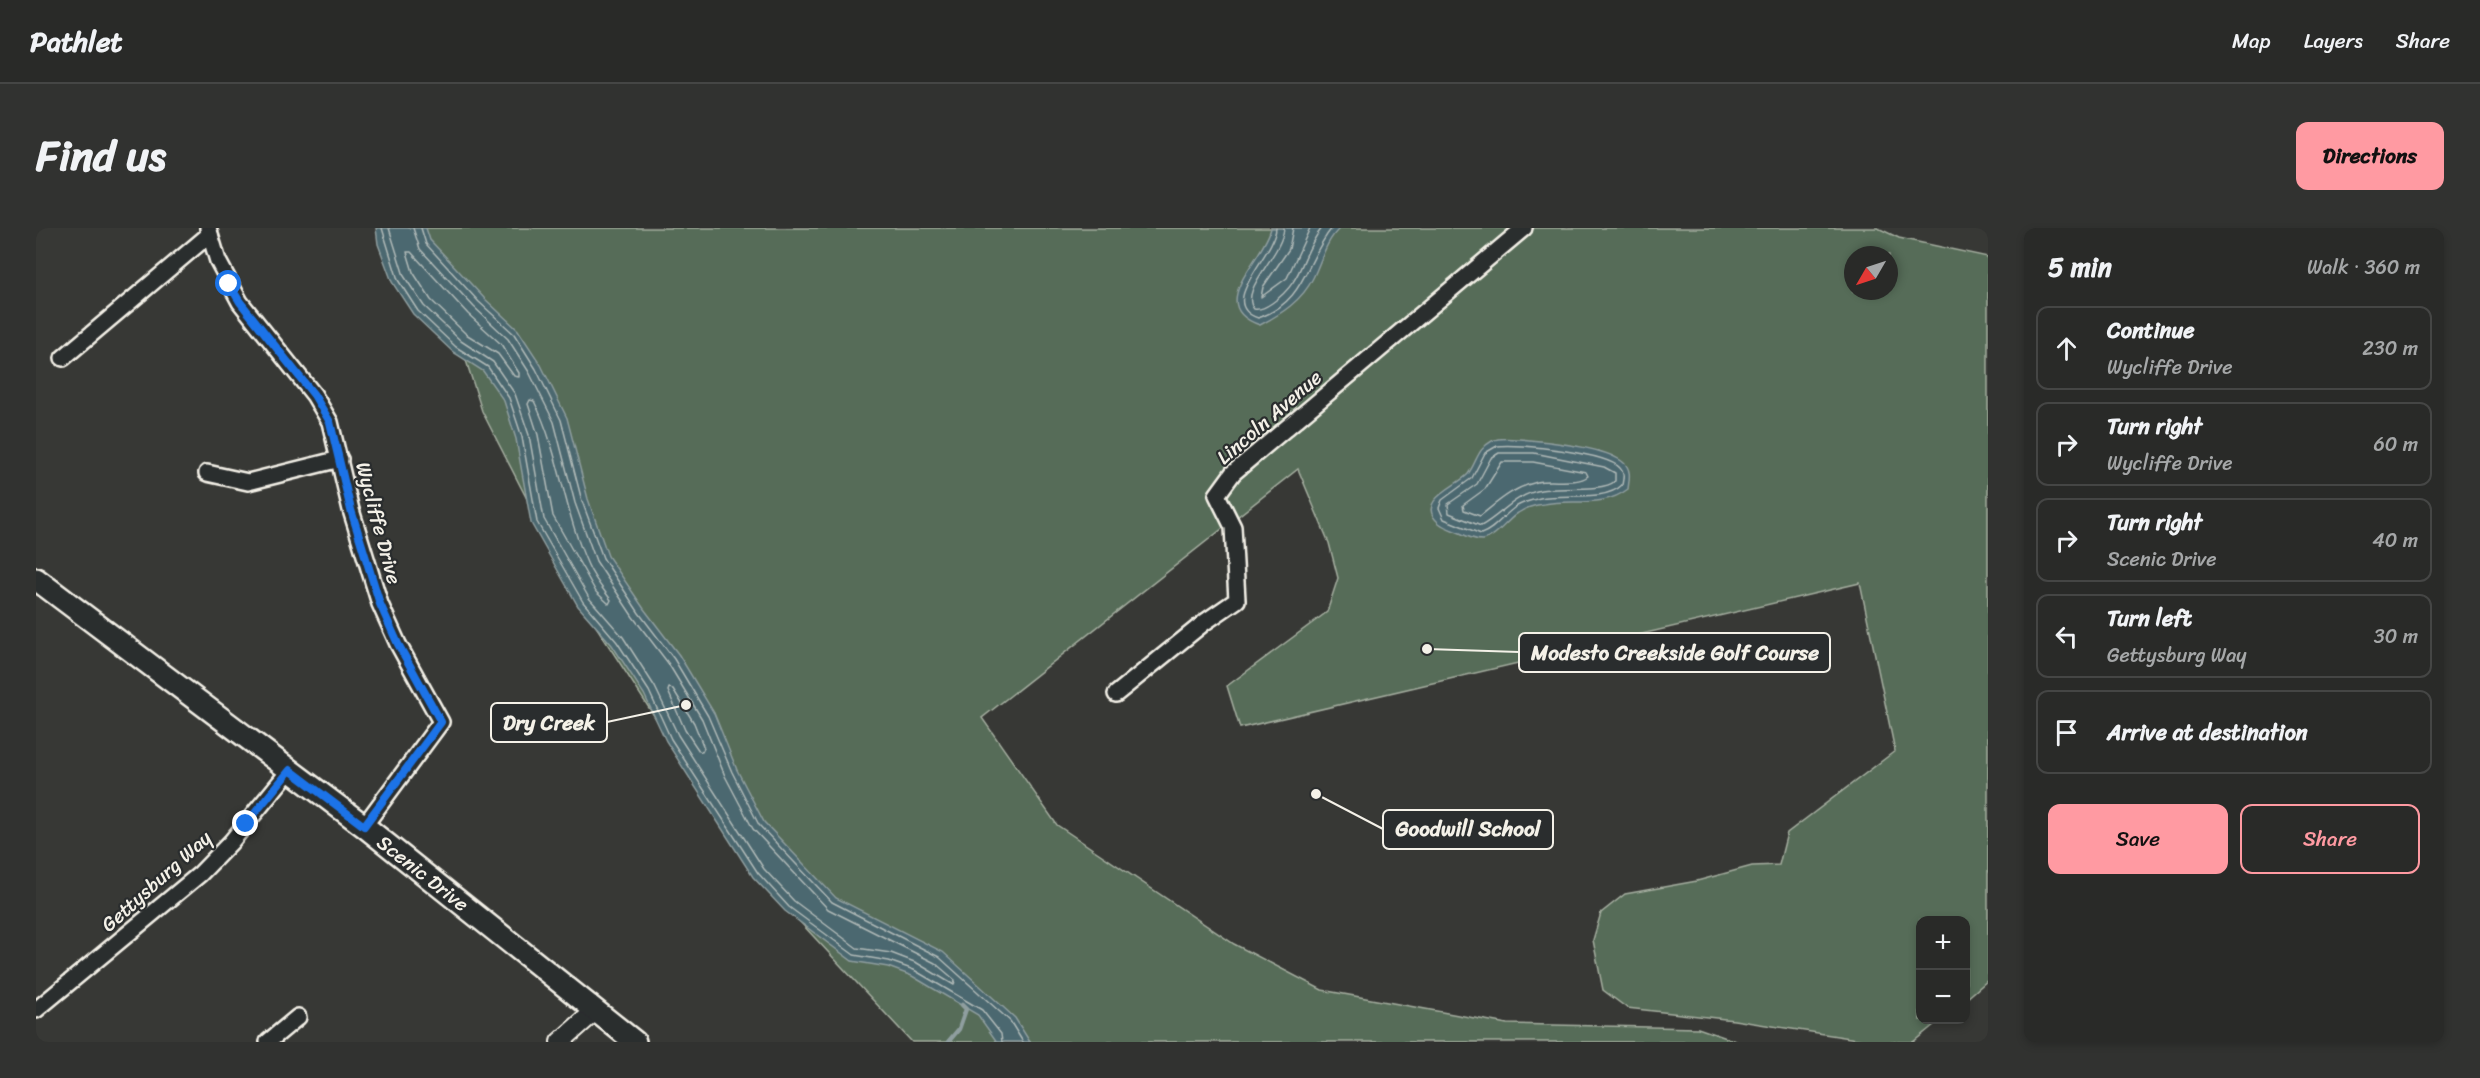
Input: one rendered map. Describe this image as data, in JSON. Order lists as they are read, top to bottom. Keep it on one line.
{"streets":{"main road":["Scenic Drive"],"street":["Lincoln Avenue","Wycliffe Drive","Gettysburg Way"]},"crossings":[["Wycliffe Drive","Scenic Drive"],["Scenic Drive","Gettysburg Way"]],"places":["Modesto Creekside Golf Course","Dry Creek","Goodwill School"],"north":"bottom left","page":{"header":"Pathlet","nav":["Map","Layers","Share"],"title":"Find us","buttons":["Directions",["Save","Share"]],"heading":["5 min","Walk · 360 m"],"list":[["Continue","Wycliffe Drive","230 m"],["Turn right","Wycliffe Drive","60 m"],["Turn right","Scenic Drive","40 m"],["Turn left","Gettysburg Way","30 m"],"Arrive at destination"],"map_buttons":["+","−"]}}
